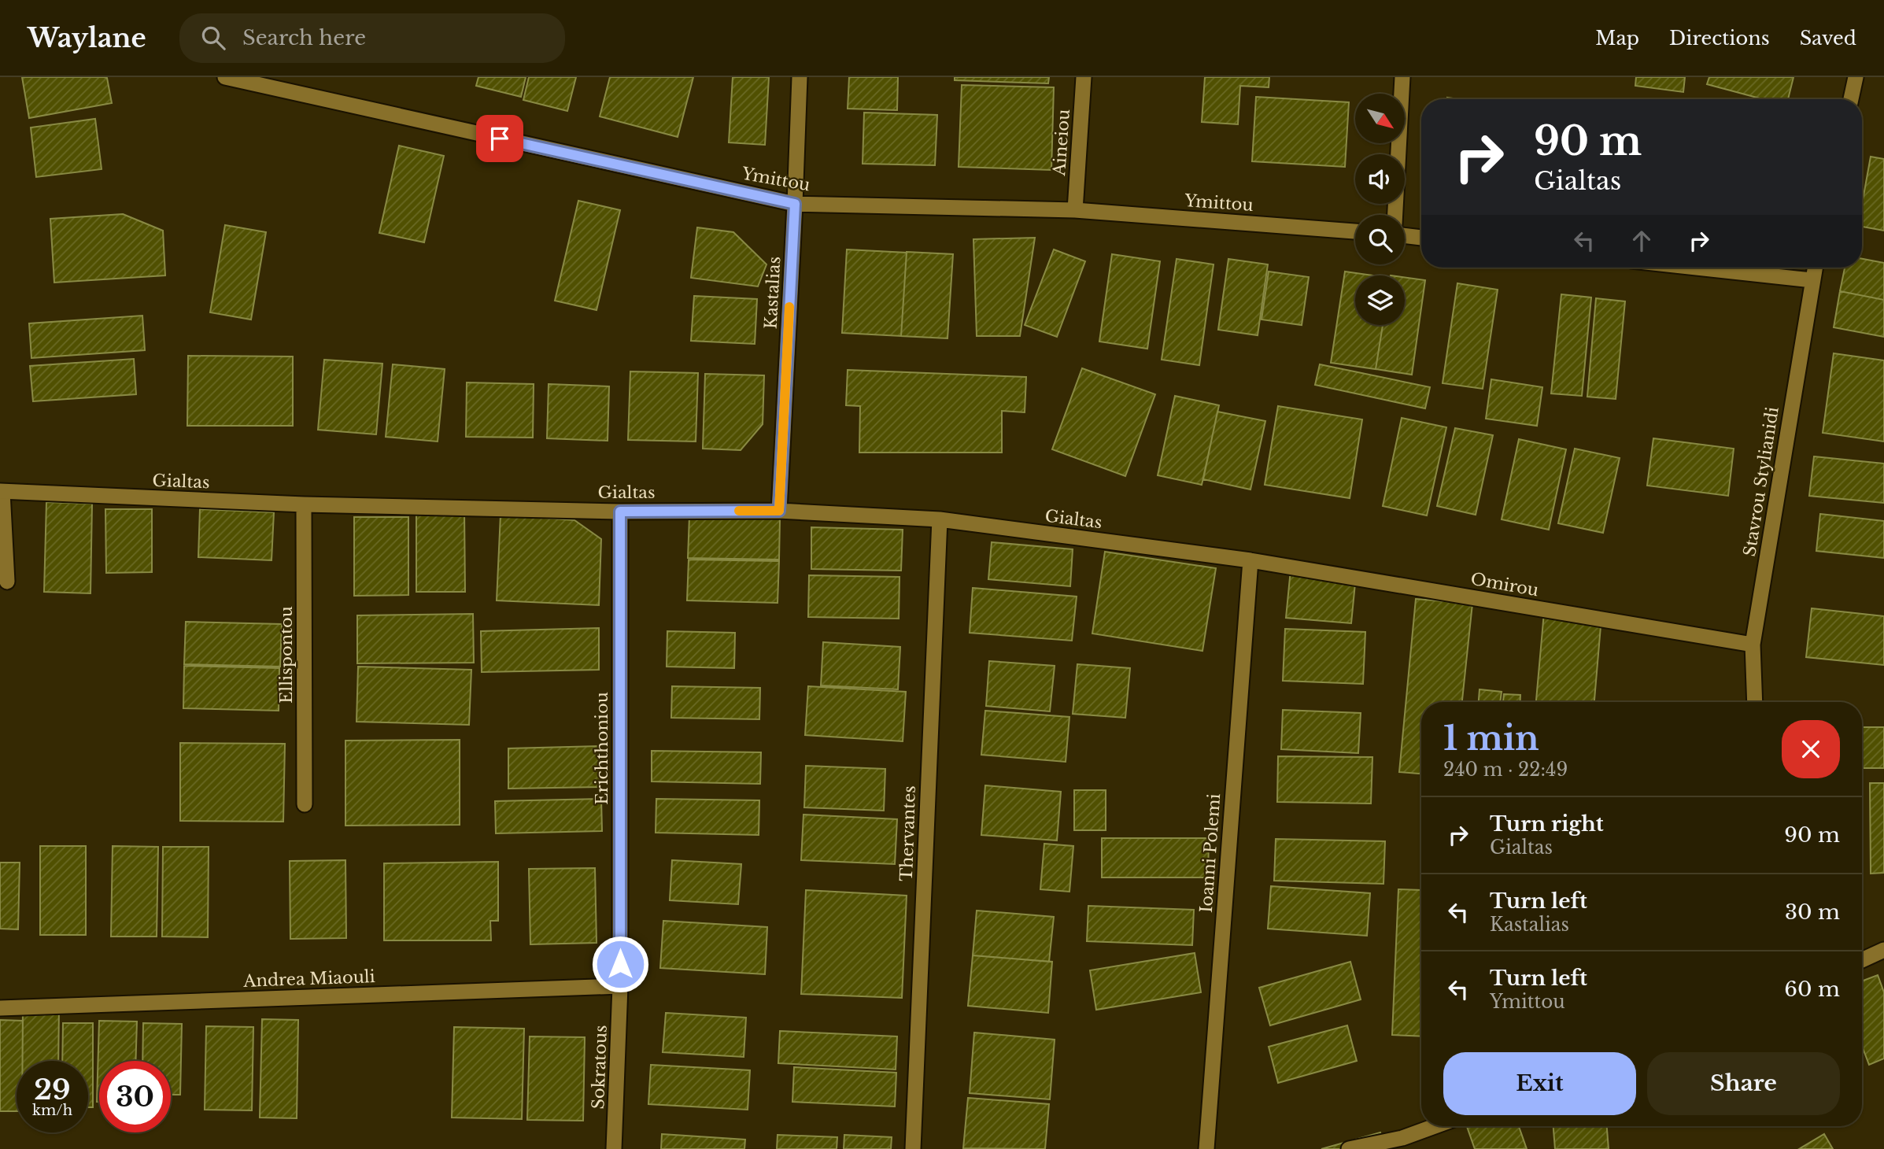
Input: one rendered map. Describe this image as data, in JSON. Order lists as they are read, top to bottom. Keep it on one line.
{"streets":{"street":["Aineiou","Ymittou","Kastalias","Gialtas","Stavrou Stylianidi","Omirou","Ellispontou","Erichthoniou","Thervantes","Ioanni Polemi","Andrea Miaouli","Sokratous"]},"crossings":[["Aineiou","Ymittou"],["Ymittou","Kastalias"],["Kastalias","Gialtas"],["Gialtas","Omirou"],["Gialtas","Ellispontou"],["Gialtas","Erichthoniou"],["Gialtas","Thervantes"],["Gialtas","Ioanni Polemi"],["Stavrou Stylianidi","Omirou"],["Omirou","Ioanni Polemi"],["Erichthoniou","Andrea Miaouli"],["Erichthoniou","Sokratous"],["Andrea Miaouli","Sokratous"]],"north":"bottom right","page":{"header":"Waylane","search":"Search here","nav":["Map","Directions","Saved"],"turn":["90 m","Gialtas"],"heading":["1 min","240 m · 22:49"],"list":[{"name":"Turn right","note":"Gialtas","value":"90 m"},{"name":"Turn left","note":"Kastalias","value":"30 m"},{"name":"Turn left","note":"Ymittou","value":"60 m"}],"buttons":["Exit","Share"],"speed":"29 km/h","limit":"30"}}
